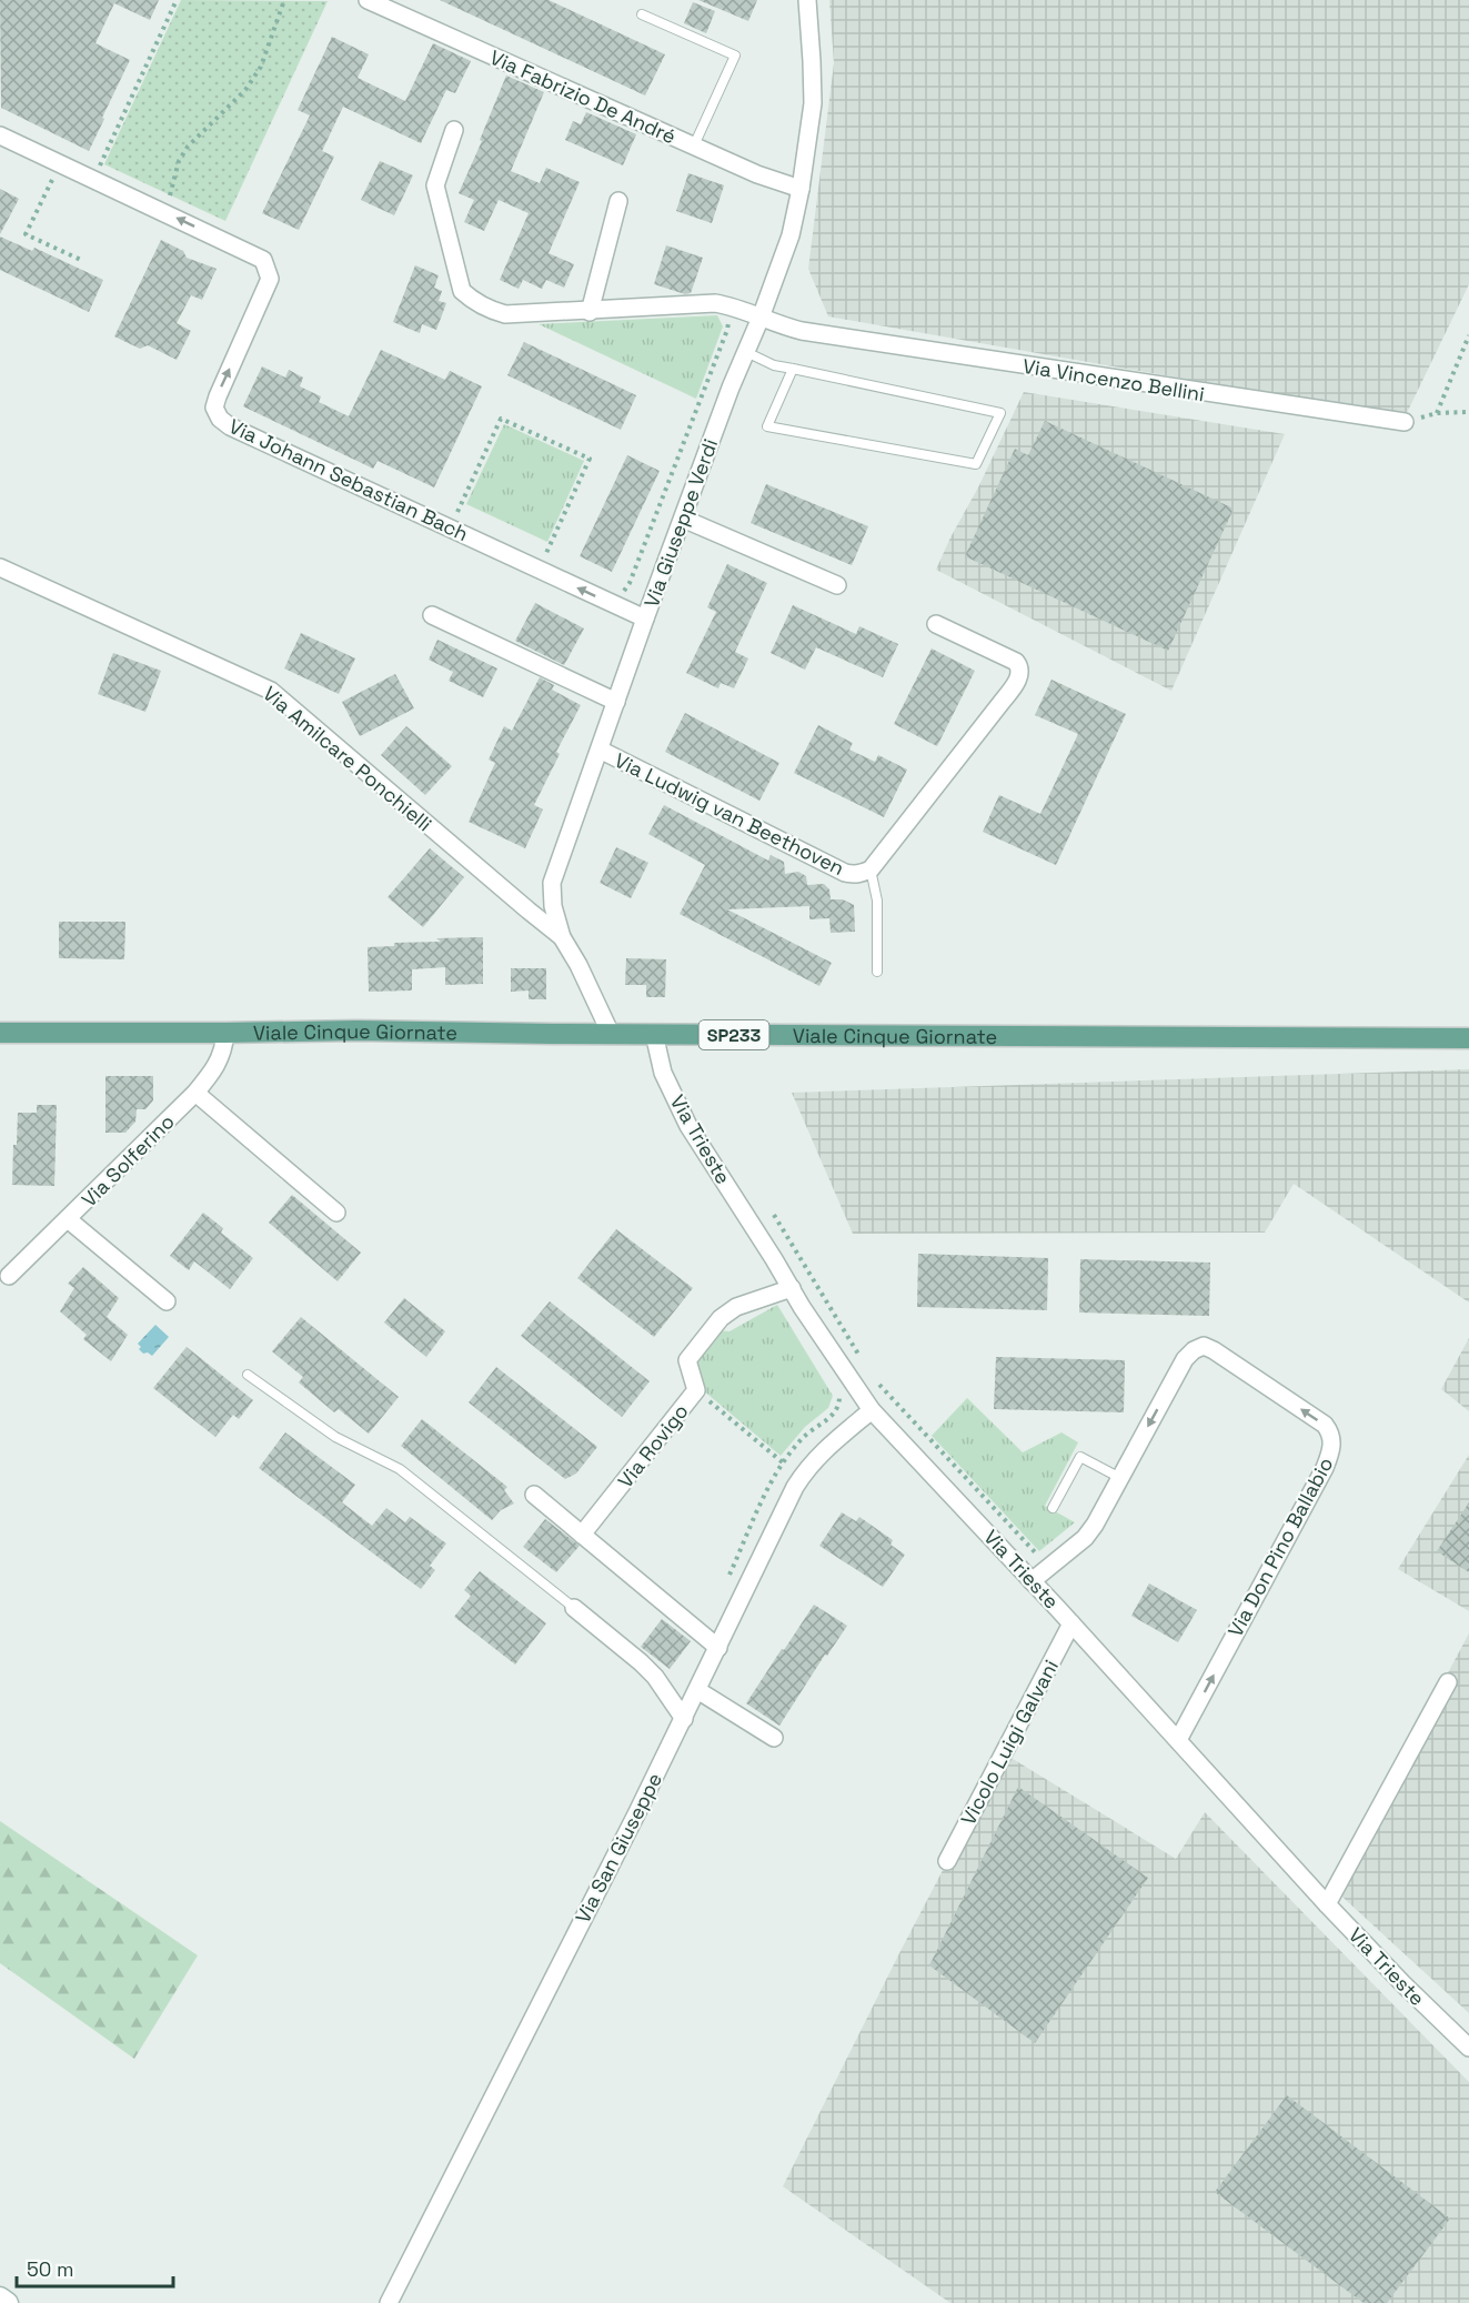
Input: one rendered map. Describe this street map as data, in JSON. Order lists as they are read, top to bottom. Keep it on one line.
{"streets":{"main road":["Viale Cinque Giornate","SP233"],"street":["Via Fabrizio De André","Via Vincenzo Bellini","Via Johann Sebastian Bach","Via Giuseppe Verdi","Via Amilcare Ponchielli","Via Ludwig van Beethoven","Via Trieste","Via Solferino","Via Rovigo","Via Don Pino Ballabio","Vicolo Luigi Galvani","Via San Giuseppe"]},"crossings":[["Via Fabrizio De André","Via Giuseppe Verdi"],["Via Vincenzo Bellini","Via Giuseppe Verdi"],["Via Johann Sebastian Bach","Via Giuseppe Verdi"],["Via Giuseppe Verdi","Via Amilcare Ponchielli"],["Via Giuseppe Verdi","Via Ludwig van Beethoven"],["Via Giuseppe Verdi","Viale Cinque Giornate"],["Viale Cinque Giornate","Via Trieste"],["Viale Cinque Giornate","Via Solferino"],["Via Trieste","Via Rovigo"],["Via Trieste","Via Don Pino Ballabio"],["Via Trieste","Vicolo Luigi Galvani"],["Via Trieste","Via San Giuseppe"]],"one_way":["Via Johann Sebastian Bach"],"scale_bar":"50 m"}
